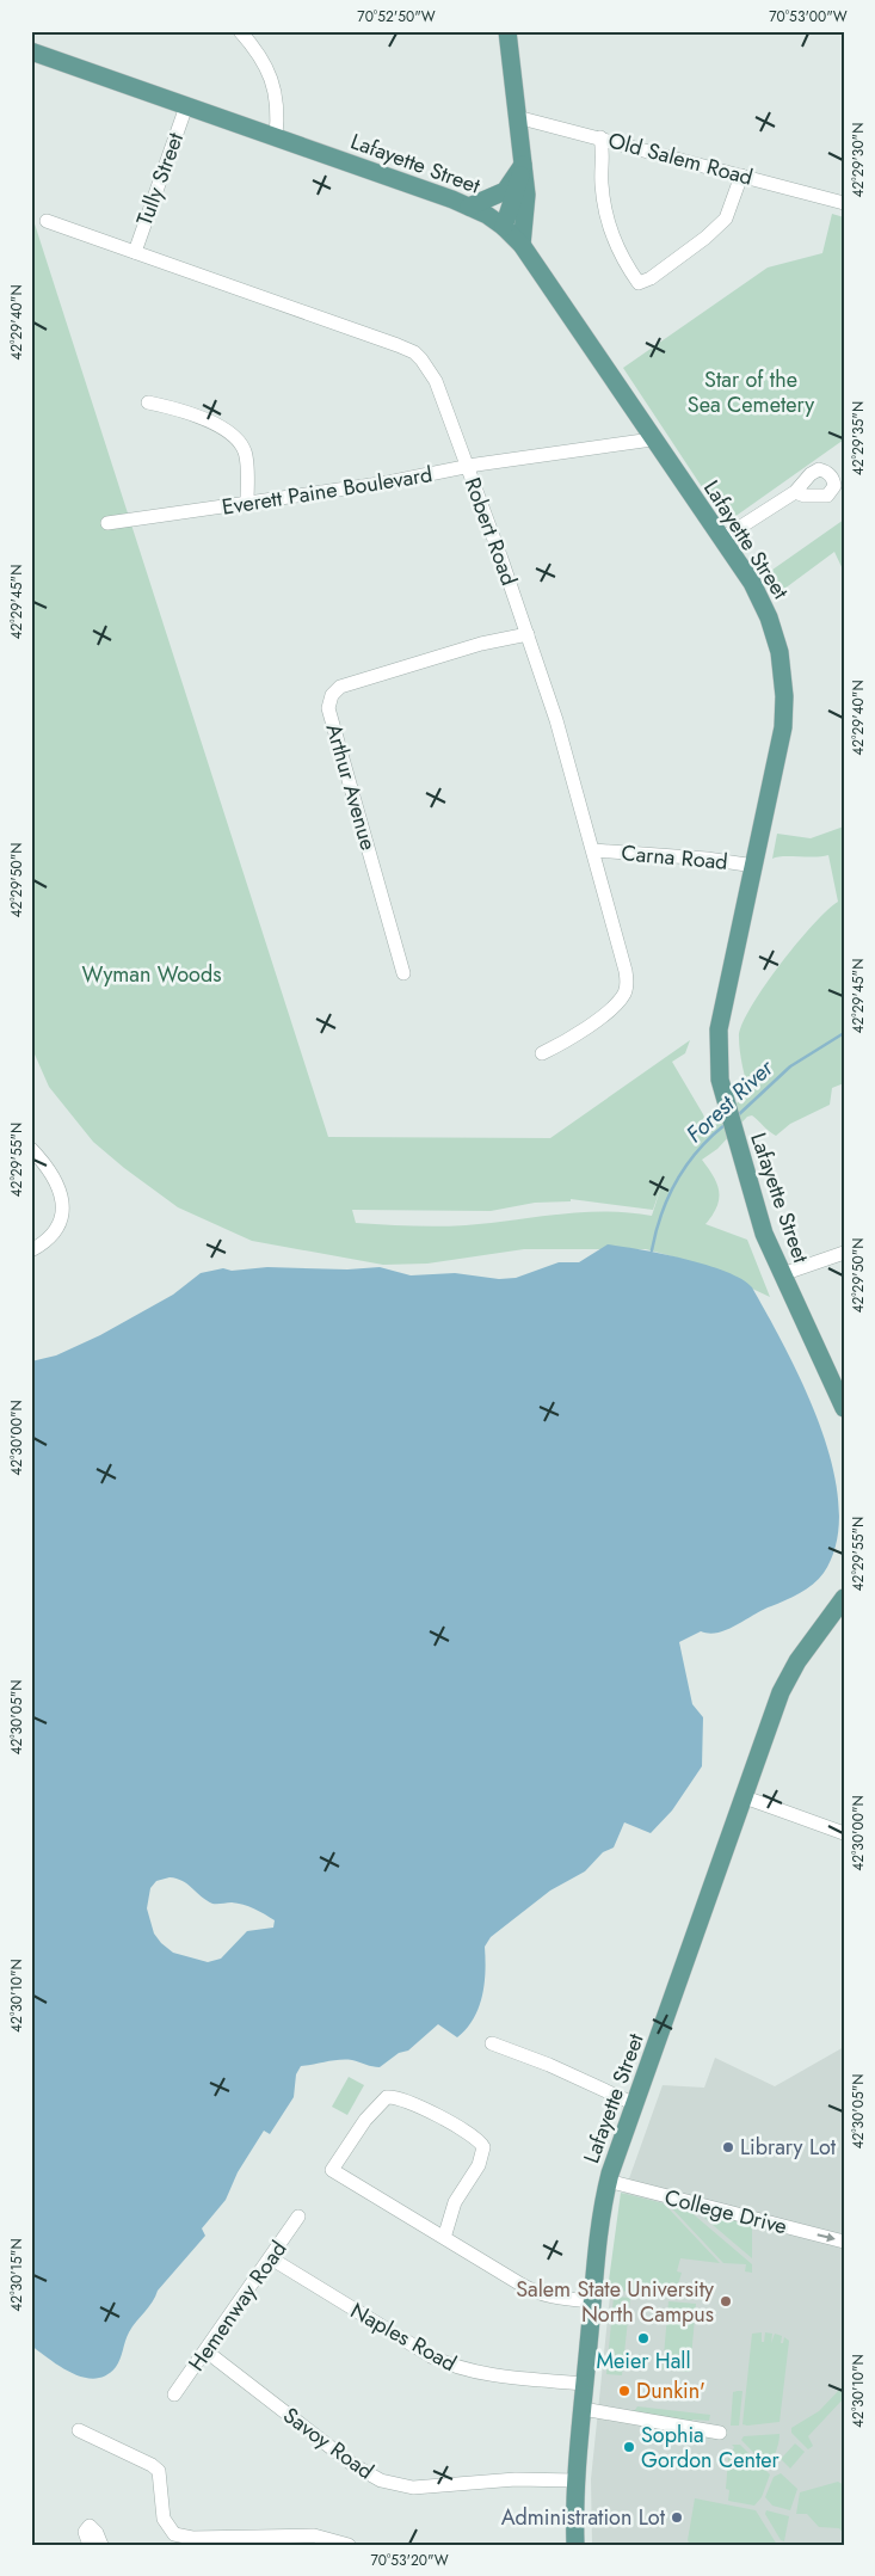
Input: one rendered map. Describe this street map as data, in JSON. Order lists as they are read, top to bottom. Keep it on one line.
{"streets":{"main road":["Lafayette Street"],"street":["Old Salem Road","Tully Street","Everett Paine Boulevard","Robert Road","Arthur Avenue","Carna Road","College Drive","Hemenway Road","Naples Road","Savoy Road"]},"crossings":[["Lafayette Street","Tully Street"],["Lafayette Street","Everett Paine Boulevard"],["Lafayette Street","Carna Road"],["Lafayette Street","College Drive"],["Lafayette Street","Naples Road"],["Lafayette Street","Savoy Road"],["Tully Street","Robert Road"],["Everett Paine Boulevard","Robert Road"],["Robert Road","Arthur Avenue"],["Robert Road","Carna Road"],["Hemenway Road","Naples Road"],["Hemenway Road","Savoy Road"]],"one_way":["College Drive"],"water":["Forest River"],"parks":["Star of the Sea Cemetery","Wyman Woods"],"places":["Library Lot","Salem State University North Campus","Meier Hall","Dunkin'","Sophia Gordon Center","Administration Lot"],"coordinates":["70°52'50\"W","70°53'00\"W","42°29'30\"N","42°29'40\"N","42°29'35\"N","42°29'45\"N","42°29'50\"N","42°29'55\"N","42°30'00\"N","42°30'05\"N","42°30'10\"N","42°30'15\"N","70°53'20\"W"]}
